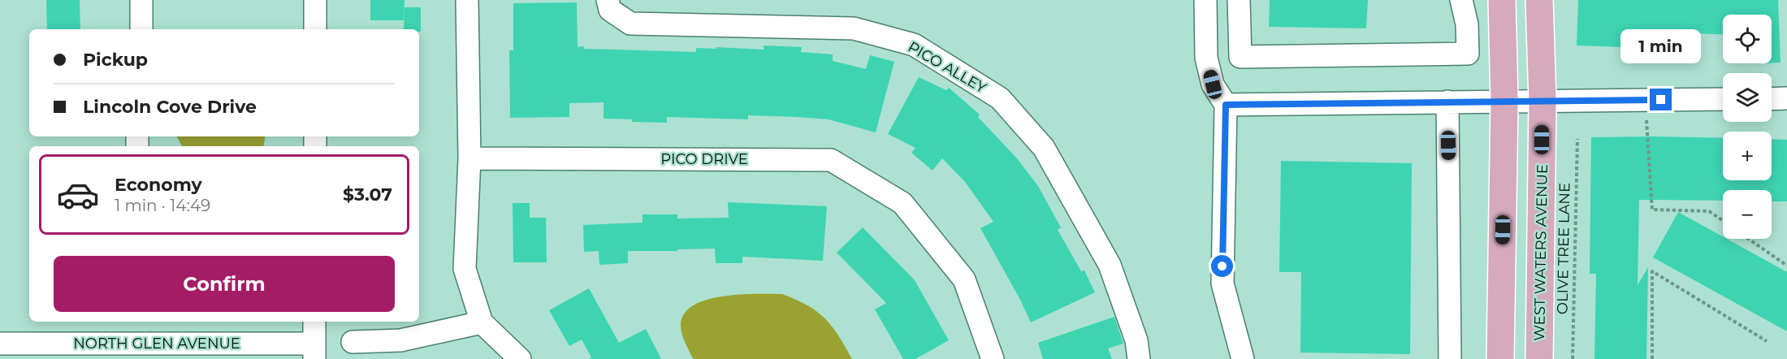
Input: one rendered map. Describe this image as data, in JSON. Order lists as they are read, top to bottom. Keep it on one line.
{"streets":{"main road":["WEST WATERS AVENUE"],"street":["PICO ALLEY","PICO DRIVE","NORTH GLEN AVENUE"],"path":["OLIVE TREE LANE"]},"page":{"map_buttons":["+","−"],"bubble":"1 min","banner":["Pickup","Lincoln Cove Drive"],"list":[{"name":"Economy","note":"1 min · 14:49","value":"$3.07"}],"buttons":"Confirm"}}
